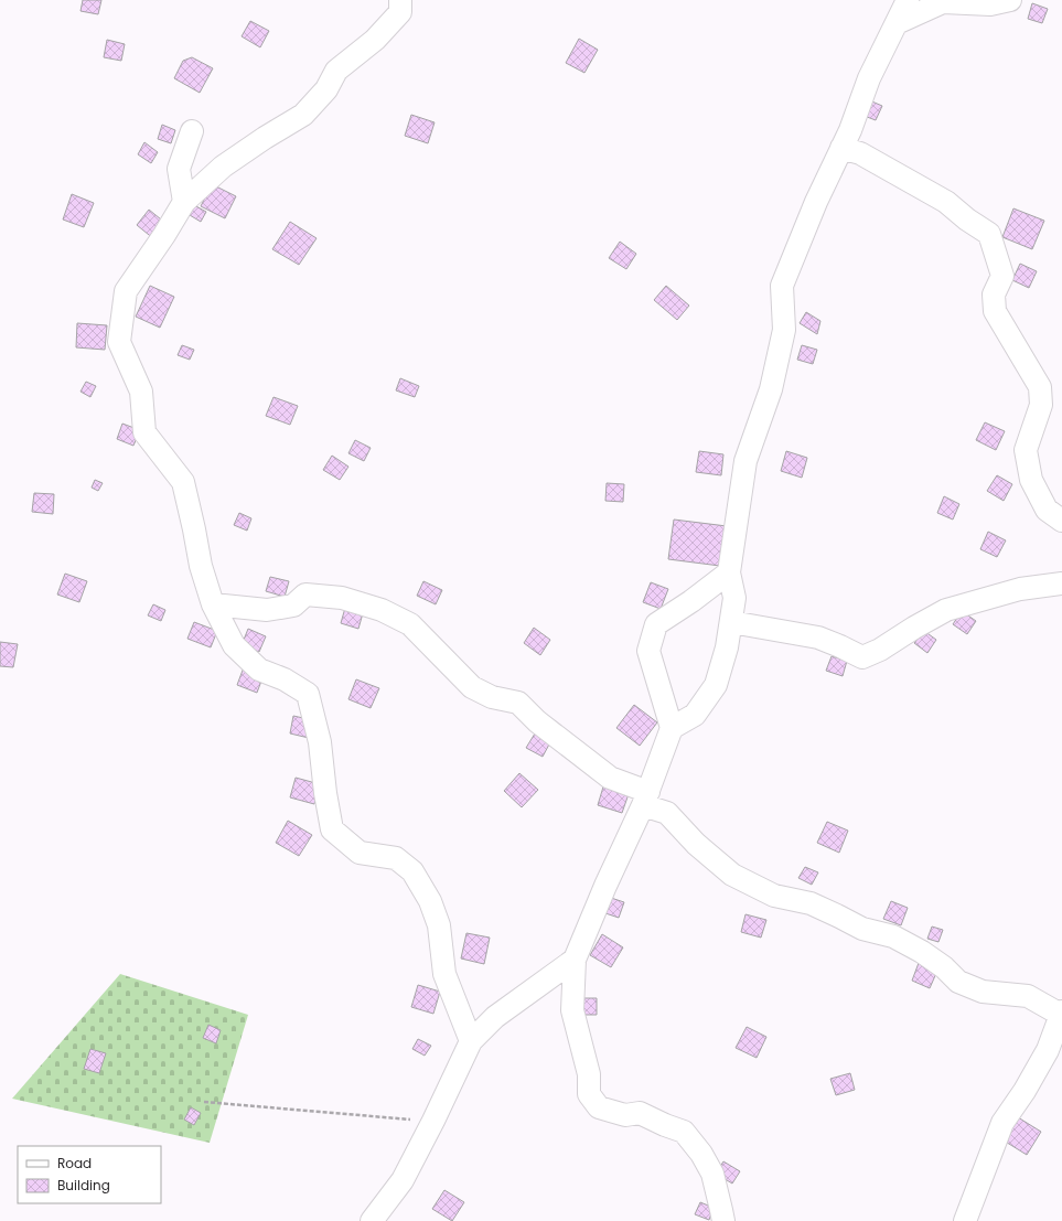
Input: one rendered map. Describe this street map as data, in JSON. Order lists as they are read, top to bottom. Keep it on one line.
{"legend":["Road","Building"]}
